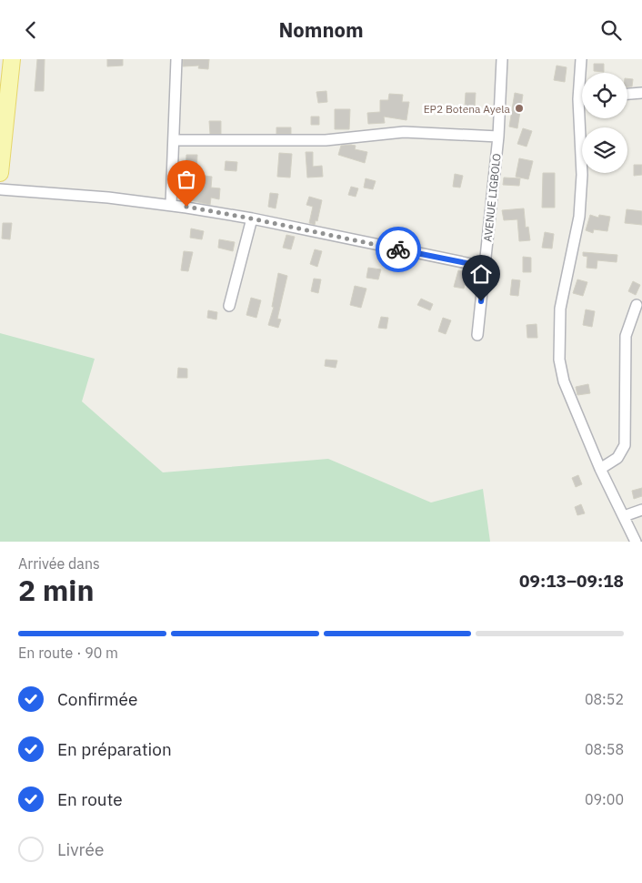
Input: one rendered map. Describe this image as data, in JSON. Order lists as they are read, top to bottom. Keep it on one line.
{"streets":{"street":["AVENUE LIGBOLO"]},"places":["EP2 Botena Ayela"],"page":{"header":"Nomnom","heading":["2 min","Arrivée dans","09:13–09:18"],"bar":"En route · 90 m","list":[["Confirmée","08:52"],["En préparation","08:58"],["En route","09:00"],"Livrée"]}}
